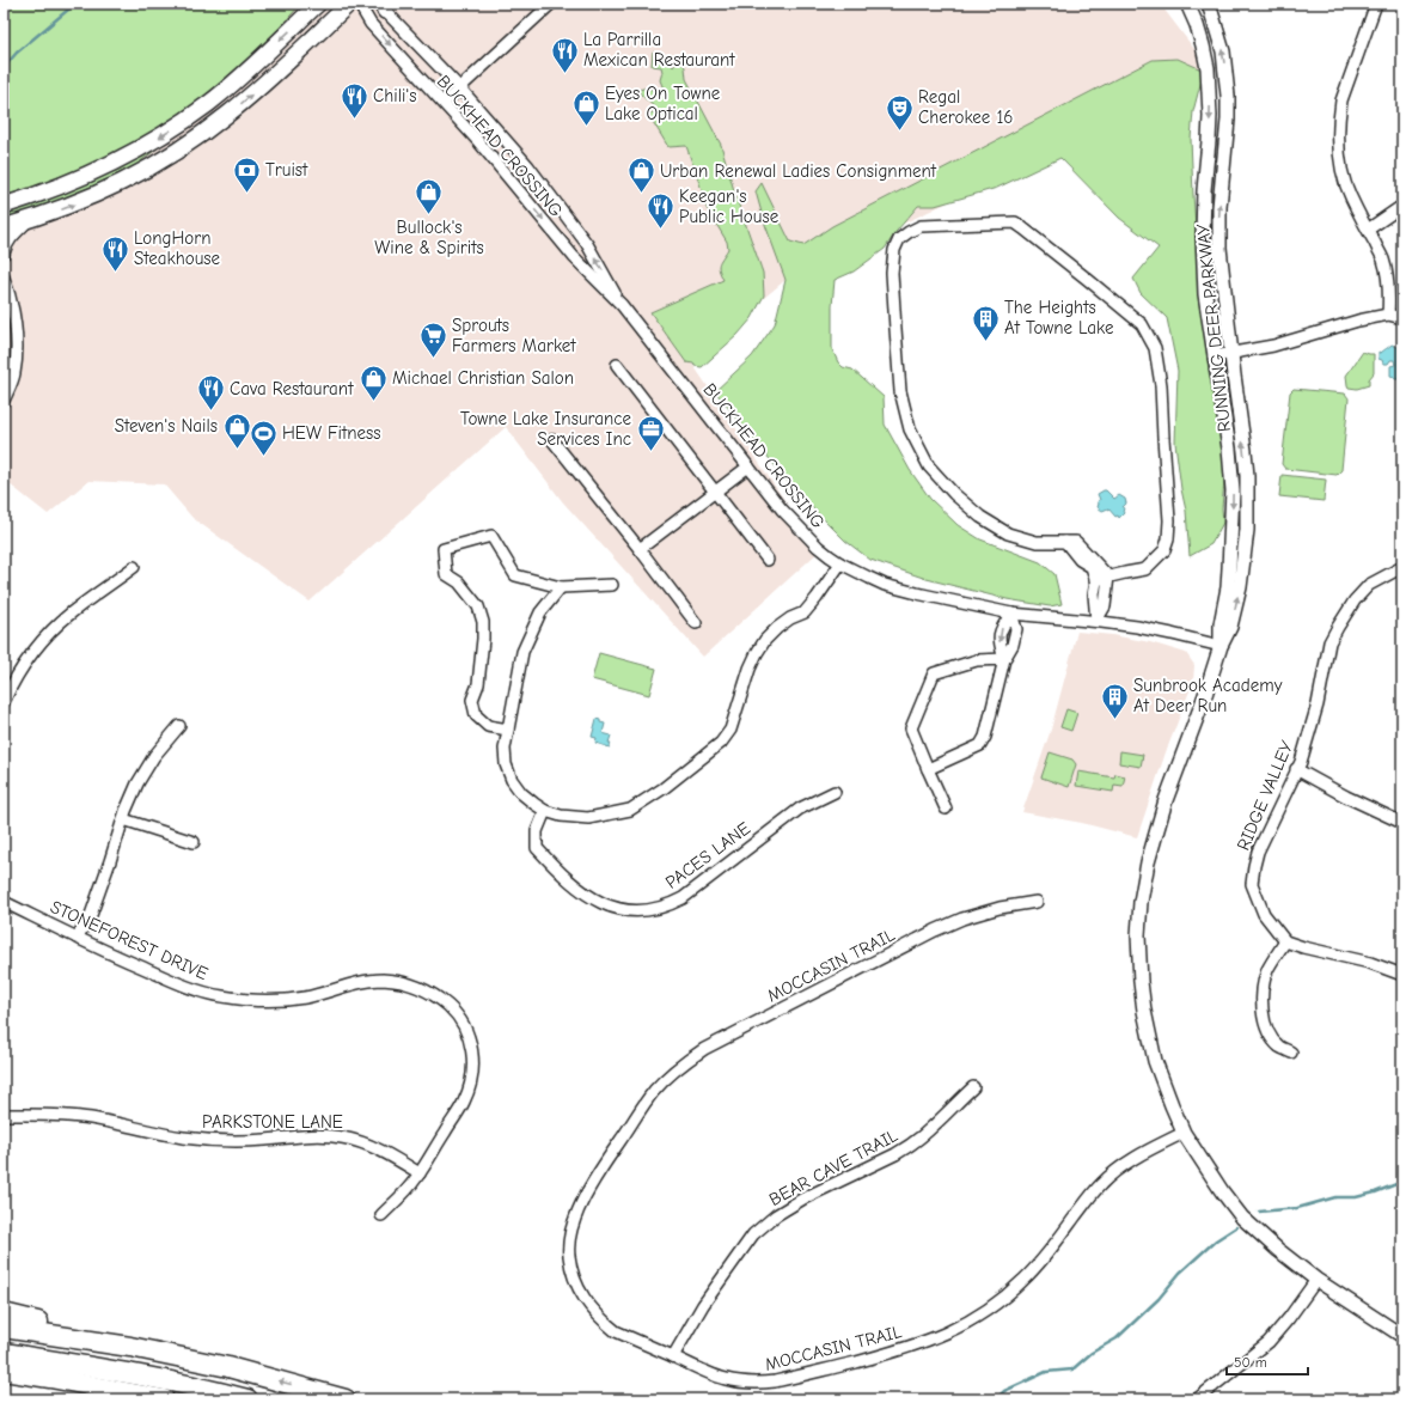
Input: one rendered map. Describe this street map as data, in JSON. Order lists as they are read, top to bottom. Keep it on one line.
{"streets":{"street":["BUCKHEAD CROSSING","RUNNING DEER PARKWAY","RIDGE VALLEY","PACES LANE","STONEFOREST DRIVE","MOCCASIN TRAIL","PARKSTONE LANE","BEAR CAVE TRAIL"]},"crossings":[["BUCKHEAD CROSSING","RUNNING DEER PARKWAY"],["RUNNING DEER PARKWAY","MOCCASIN TRAIL"],["STONEFOREST DRIVE","PARKSTONE LANE"],["MOCCASIN TRAIL","BEAR CAVE TRAIL"]],"places":{"restaurant":["La Parrilla Mexican Restaurant","Chili's","Keegan's Public House","LongHorn Steakhouse","Cava Restaurant"],"shop":["Eyes On Towne Lake Optical","Urban Renewal Ladies Consignment","Bullock's Wine & Spirits","Michael Christian Salon","Steven's Nails"],"theatre":["Regal Cherokee 16"],"bank":["Truist"],"building":["The Heights At Towne Lake","Sunbrook Academy At Deer Run"],"supermarket":["Sprouts Farmers Market"],"office":["Towne Lake Insurance Services Inc"],"sports":["HEW Fitness"]},"scale_bar":"50 m"}
